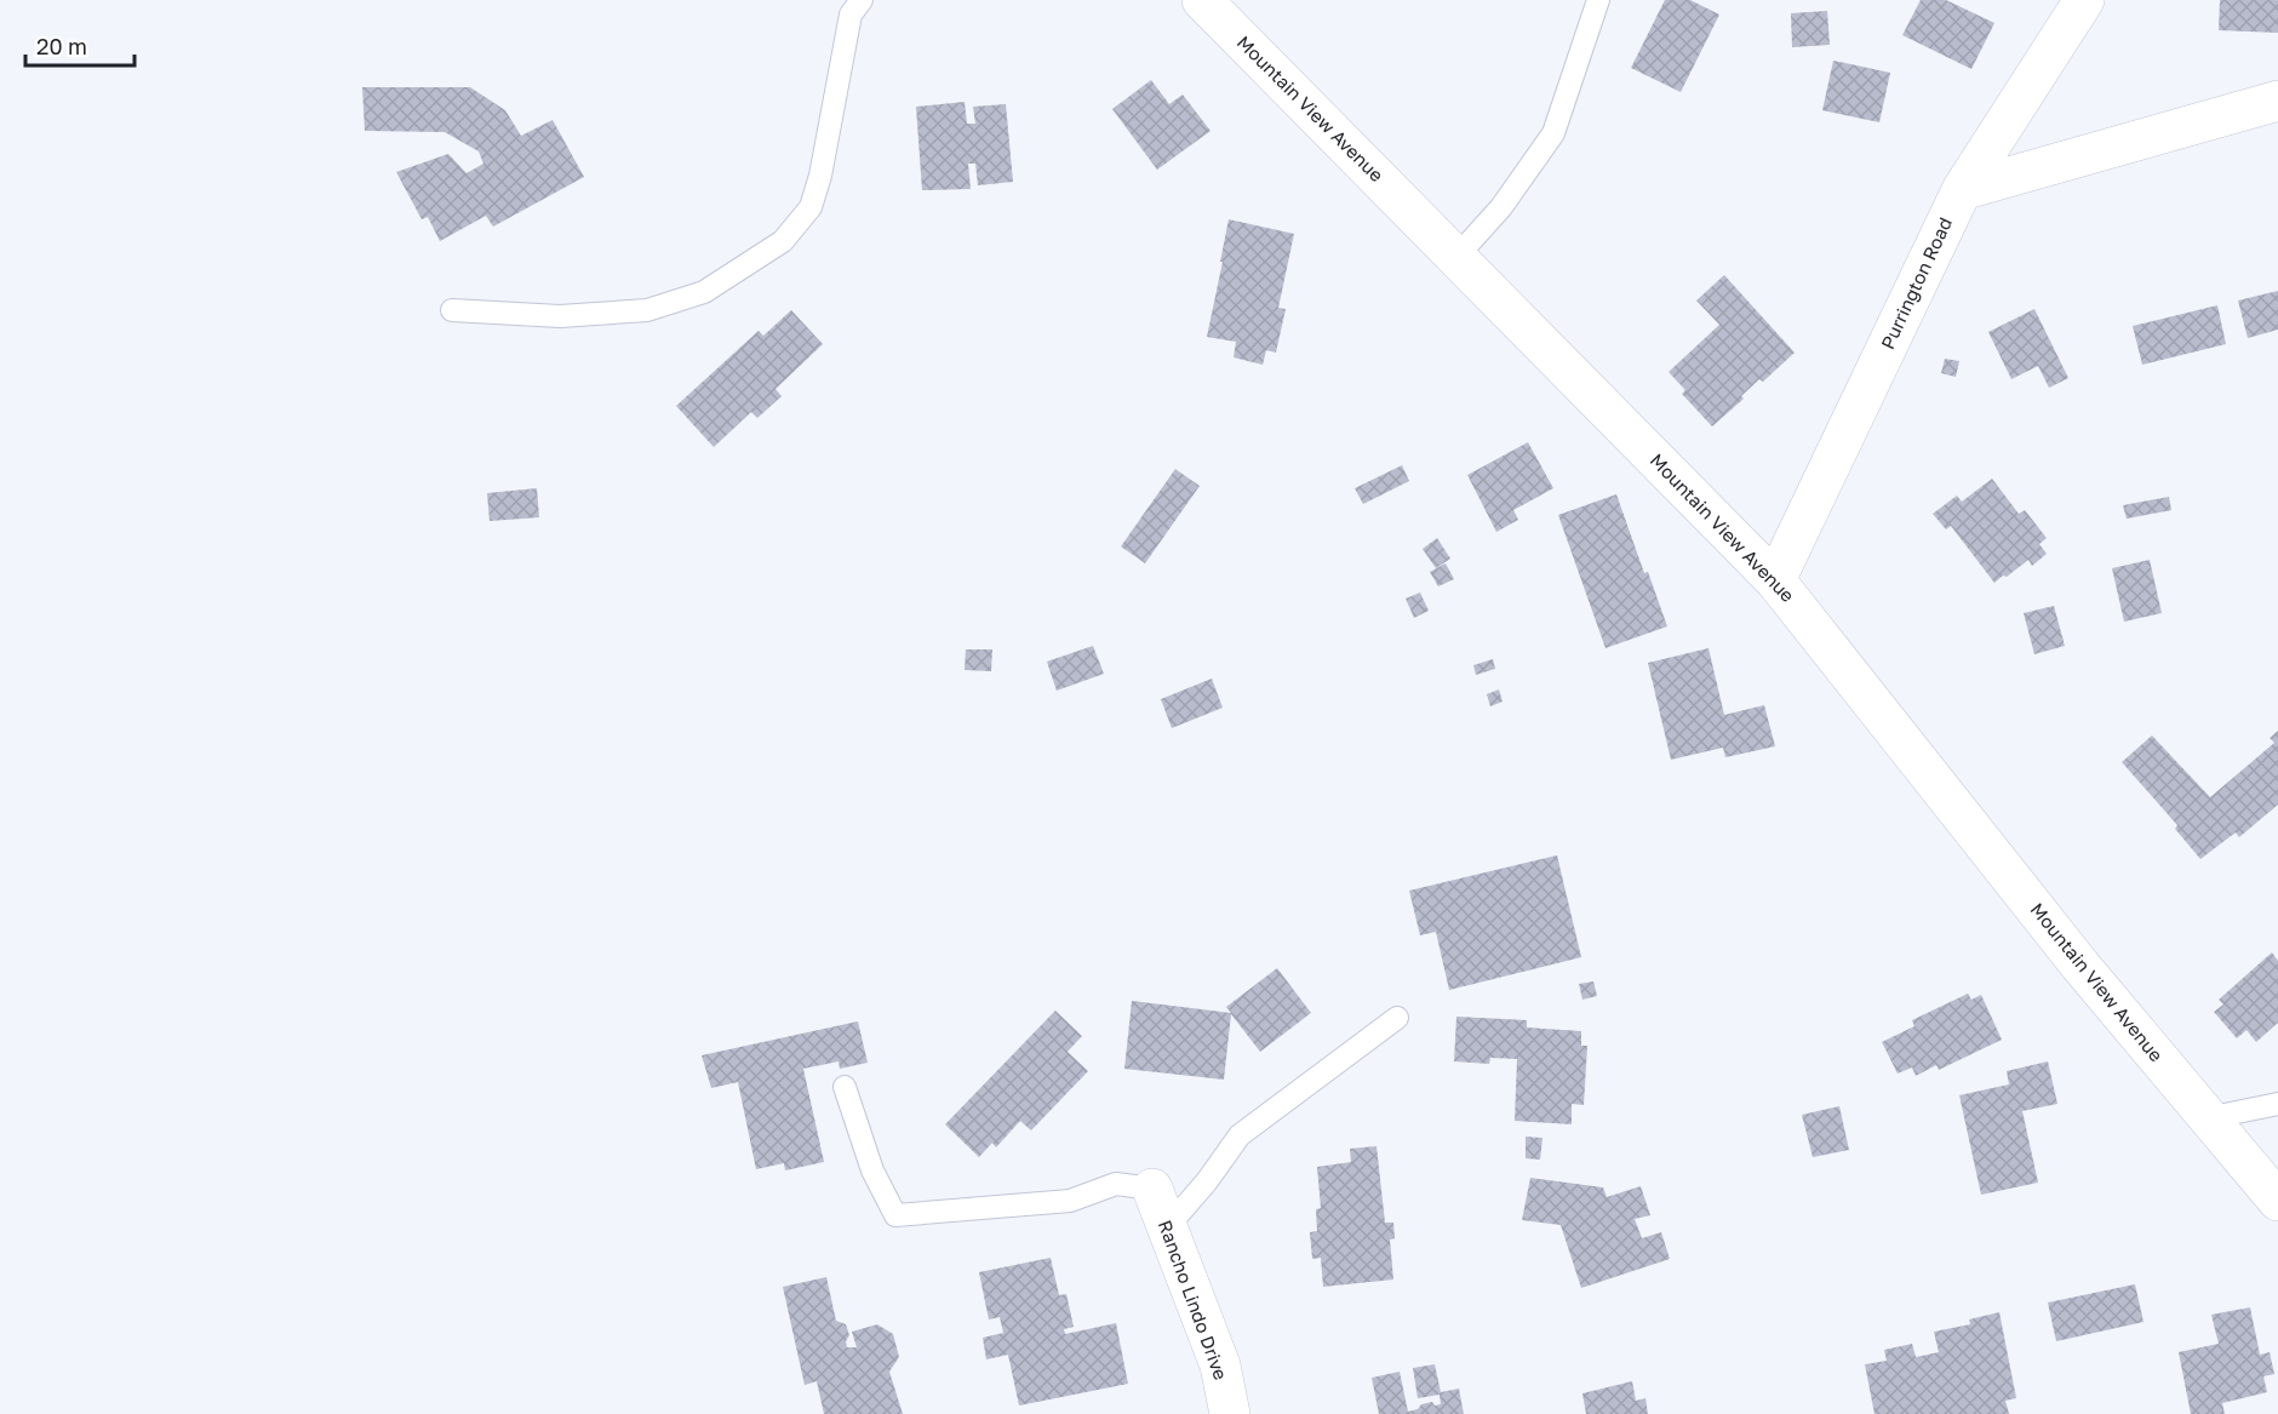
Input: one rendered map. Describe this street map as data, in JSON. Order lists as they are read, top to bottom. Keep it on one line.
{"streets":{"street":["Mountain View Avenue","Purrington Road","Rancho Lindo Drive"]},"crossings":[["Mountain View Avenue","Purrington Road"]],"scale_bar":"20 m"}
